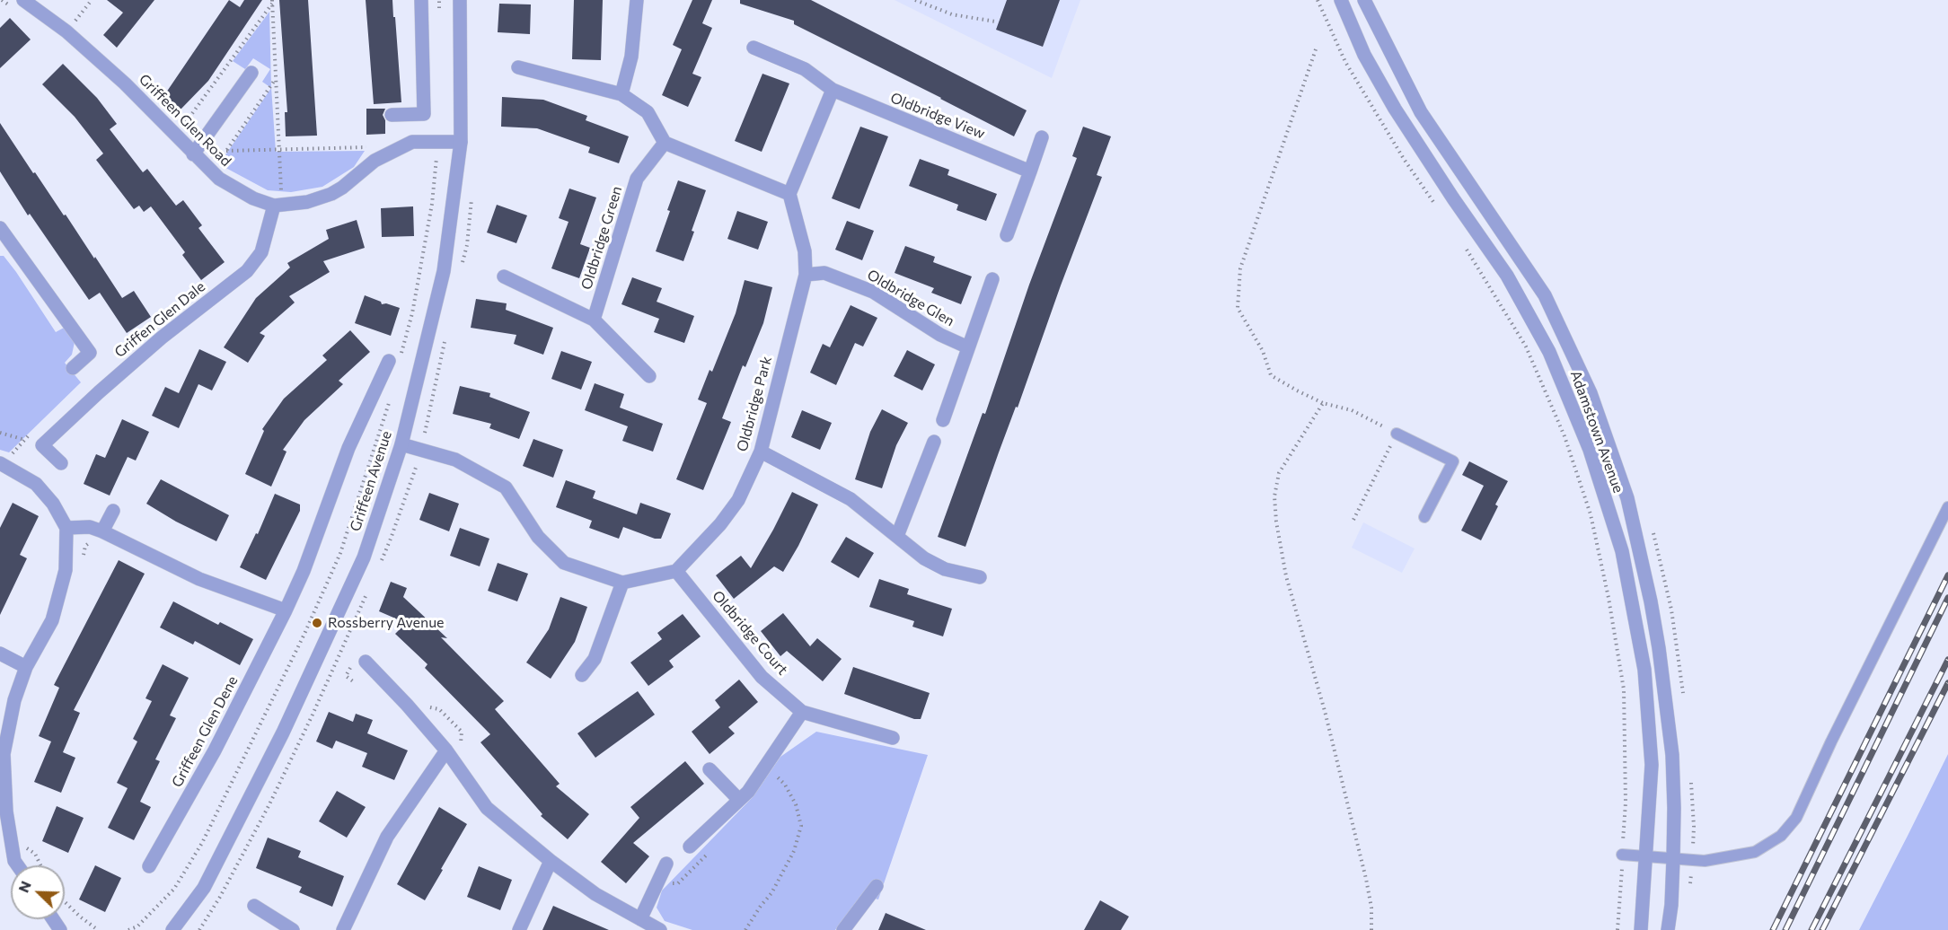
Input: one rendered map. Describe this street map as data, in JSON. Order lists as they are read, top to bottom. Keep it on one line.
{"streets":{"street":["Oldbridge View","Griffeen Glen Road","Oldbridge Green","Oldbridge Glen","Griffen Glen Dale","Oldbridge Park","Adamstown Avenue","Griffeen Avenue","Oldbridge Court","Griffeen Glen Dene"]},"crossings":[["Griffeen Glen Road","Griffen Glen Dale"],["Griffeen Glen Road","Griffeen Avenue"],["Oldbridge Glen","Oldbridge Park"],["Oldbridge Park","Oldbridge Court"]],"places":["Rossberry Avenue"],"north":"top left"}
